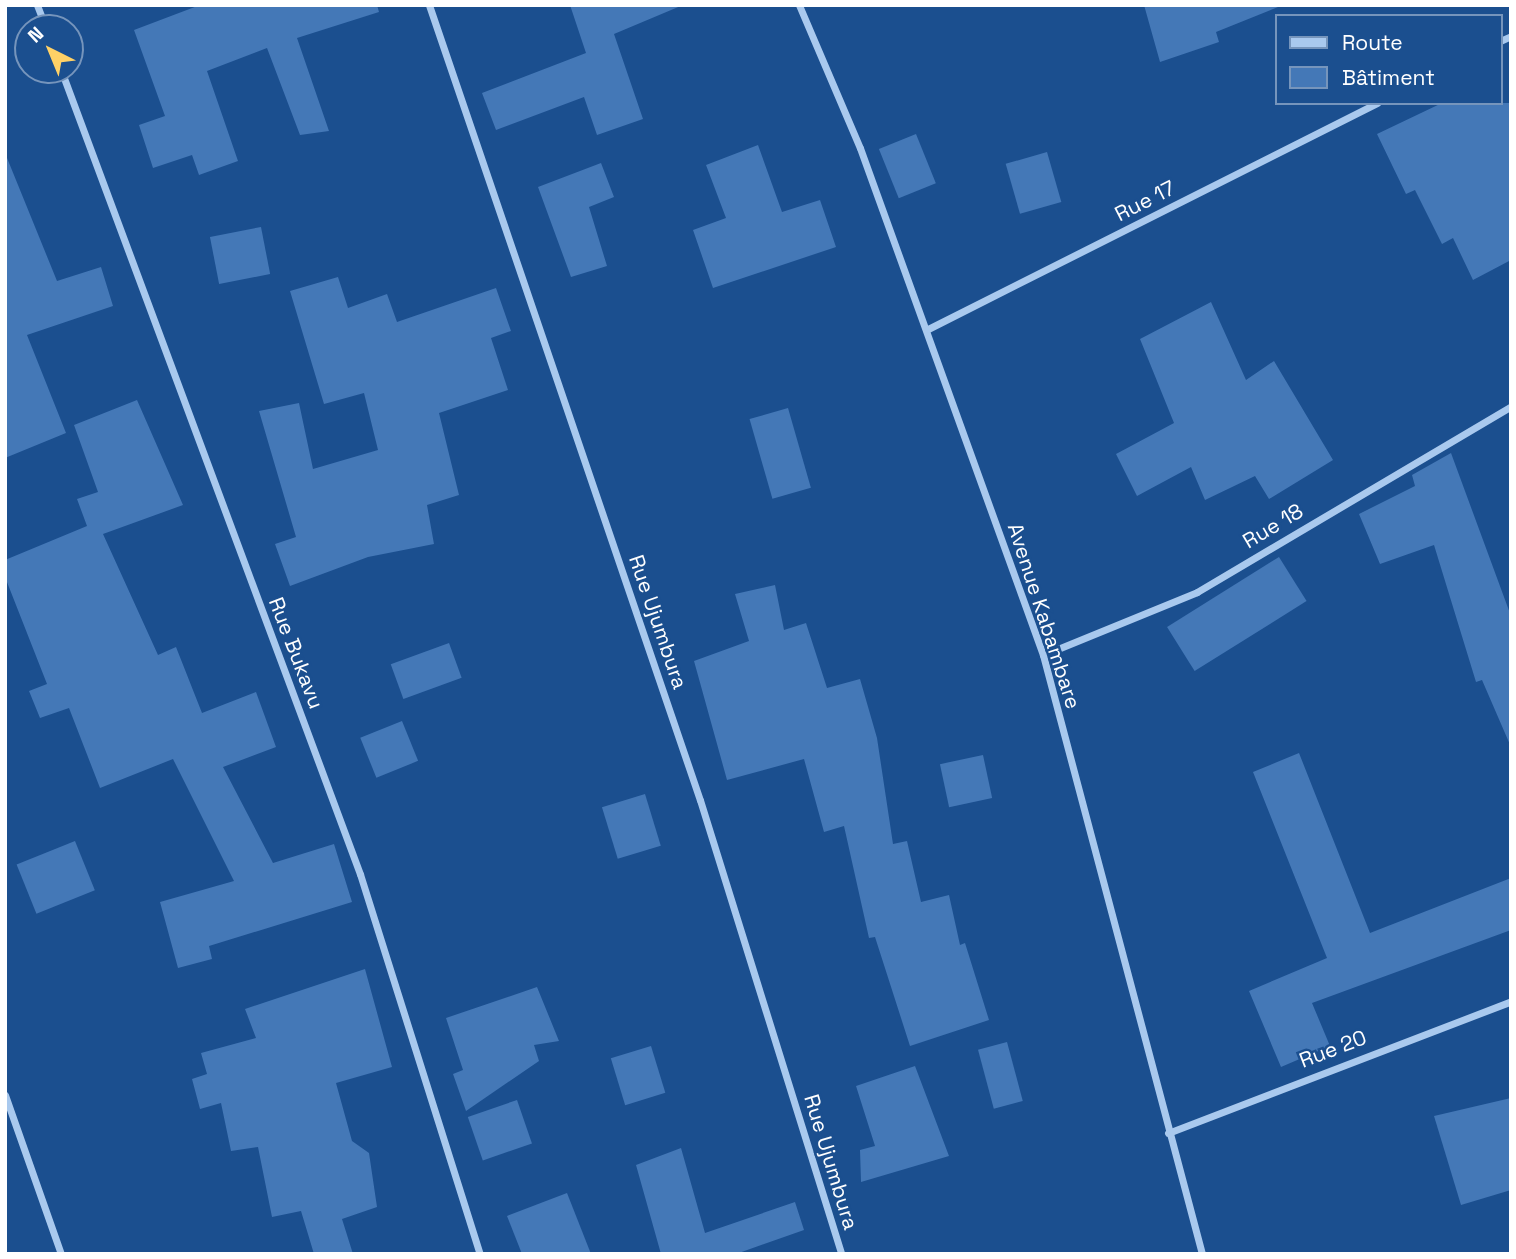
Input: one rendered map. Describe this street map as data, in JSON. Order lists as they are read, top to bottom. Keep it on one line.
{"streets":{"street":["Rue 17","Rue 18","Avenue Kabambare","Rue Ujumbura","Rue Bukavu","Rue 20"]},"crossings":[["Rue 17","Avenue Kabambare"],["Rue 18","Avenue Kabambare"],["Avenue Kabambare","Rue 20"]],"legend":["Route","Bâtiment"],"north":"top left"}
